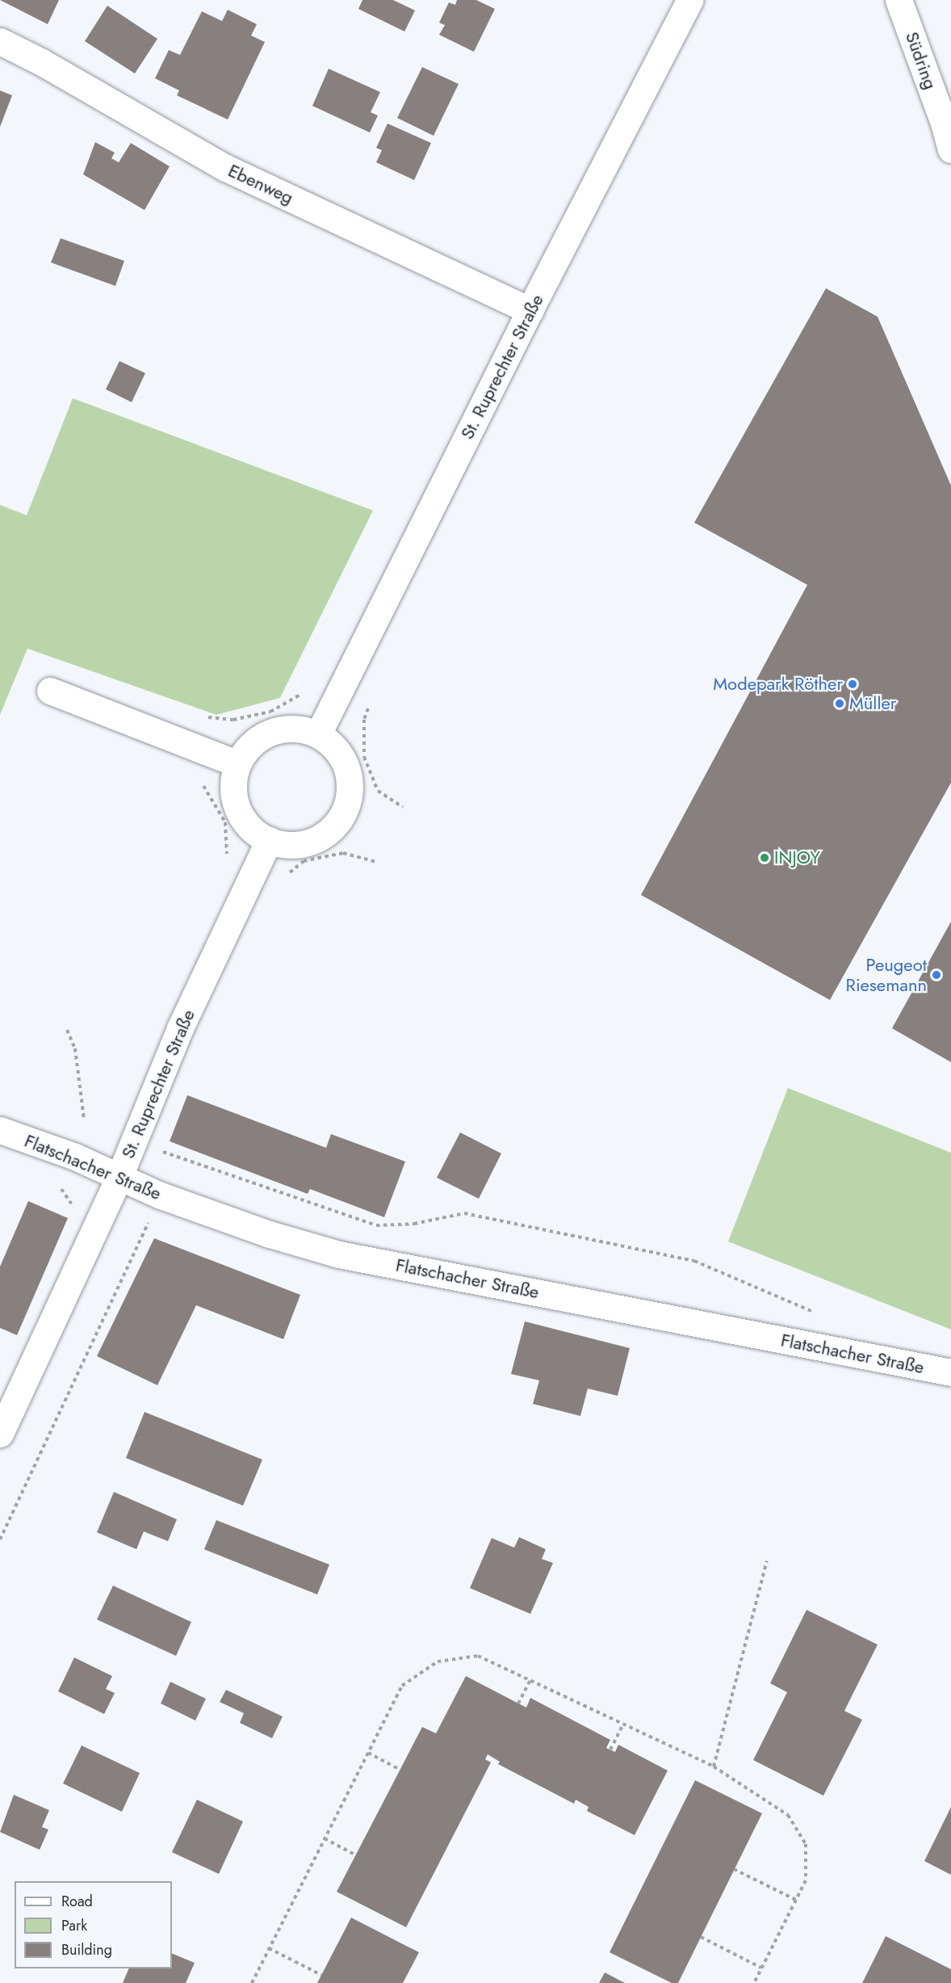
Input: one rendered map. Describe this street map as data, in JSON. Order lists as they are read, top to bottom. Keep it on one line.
{"streets":{"street":["Südring","Ebenweg","St. Ruprechter Straße","Flatschacher Straße"]},"crossings":[["Ebenweg","St. Ruprechter Straße"],["St. Ruprechter Straße","Flatschacher Straße"]],"places":["Modepark Röther","Müller","INJOY","Peugeot Riesemann"],"legend":["Road","Park","Building"]}
